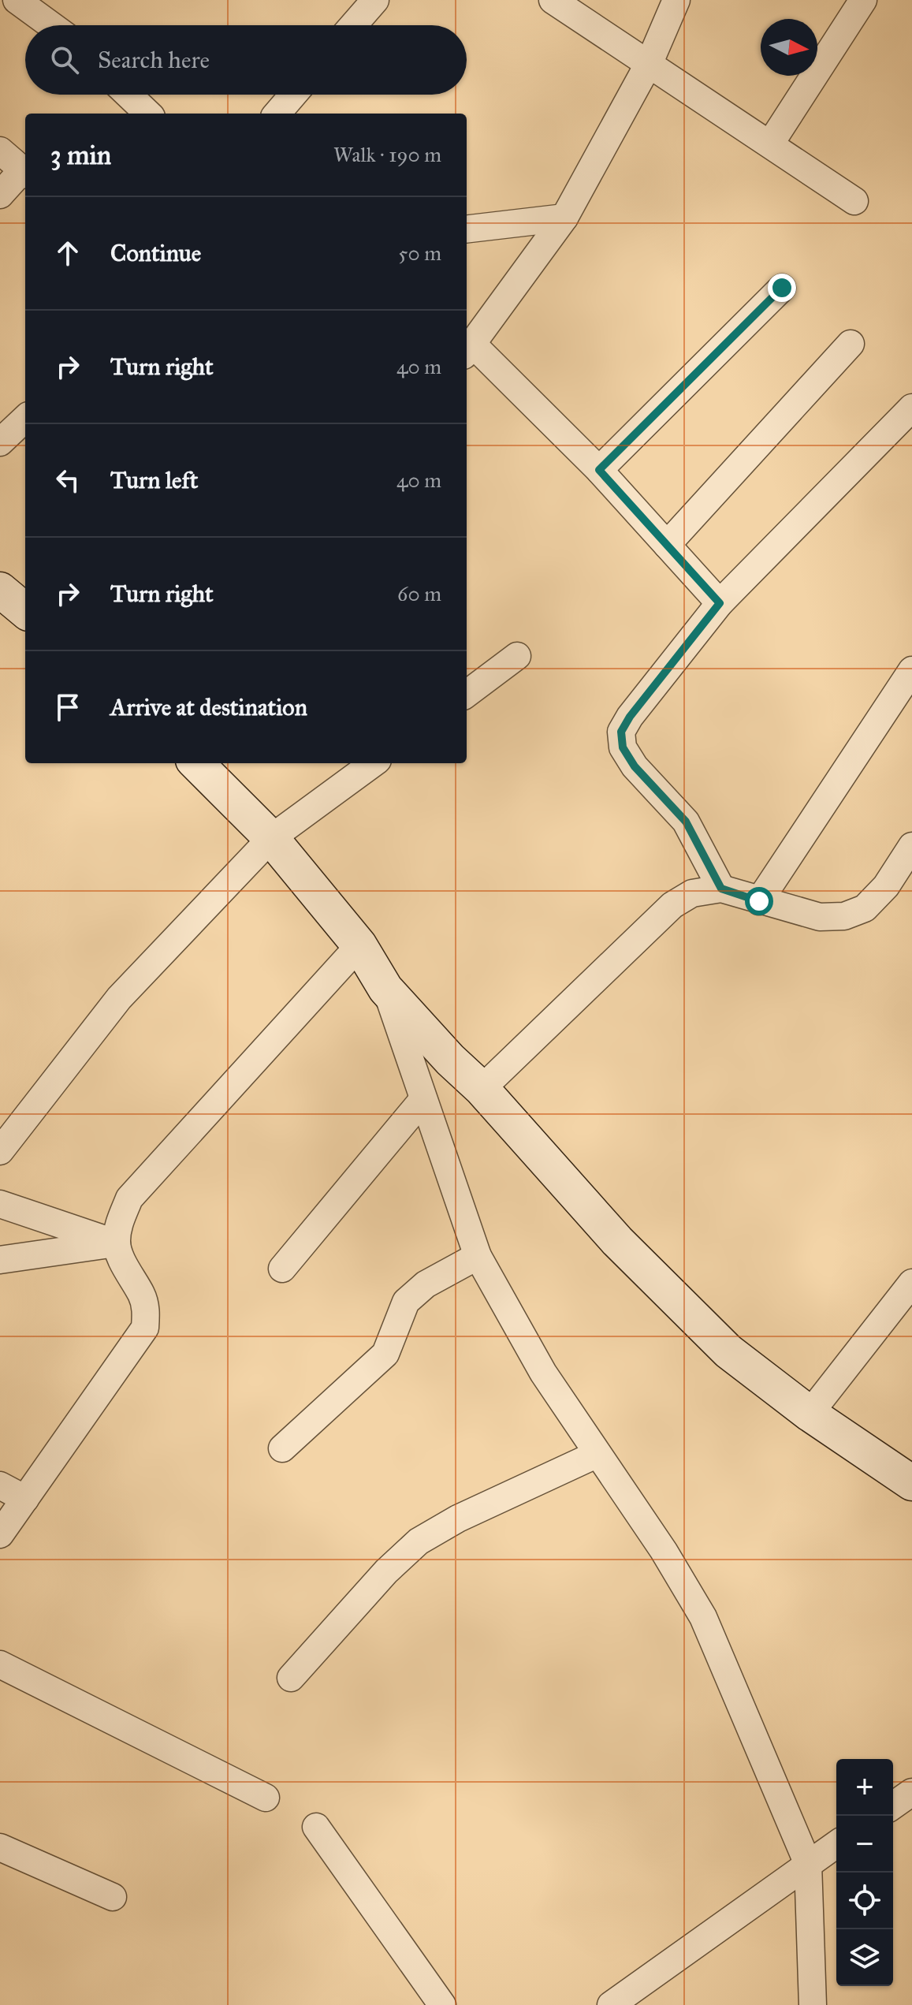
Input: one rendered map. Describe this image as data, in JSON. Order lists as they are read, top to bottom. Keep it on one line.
{"north":"right","page":{"search":"Search here","heading":["3 min","Walk · 190 m"],"list":[["Continue","50 m"],["Turn right","40 m"],["Turn left","40 m"],["Turn right","60 m"],"Arrive at destination"],"map_buttons":["+","−"]}}
